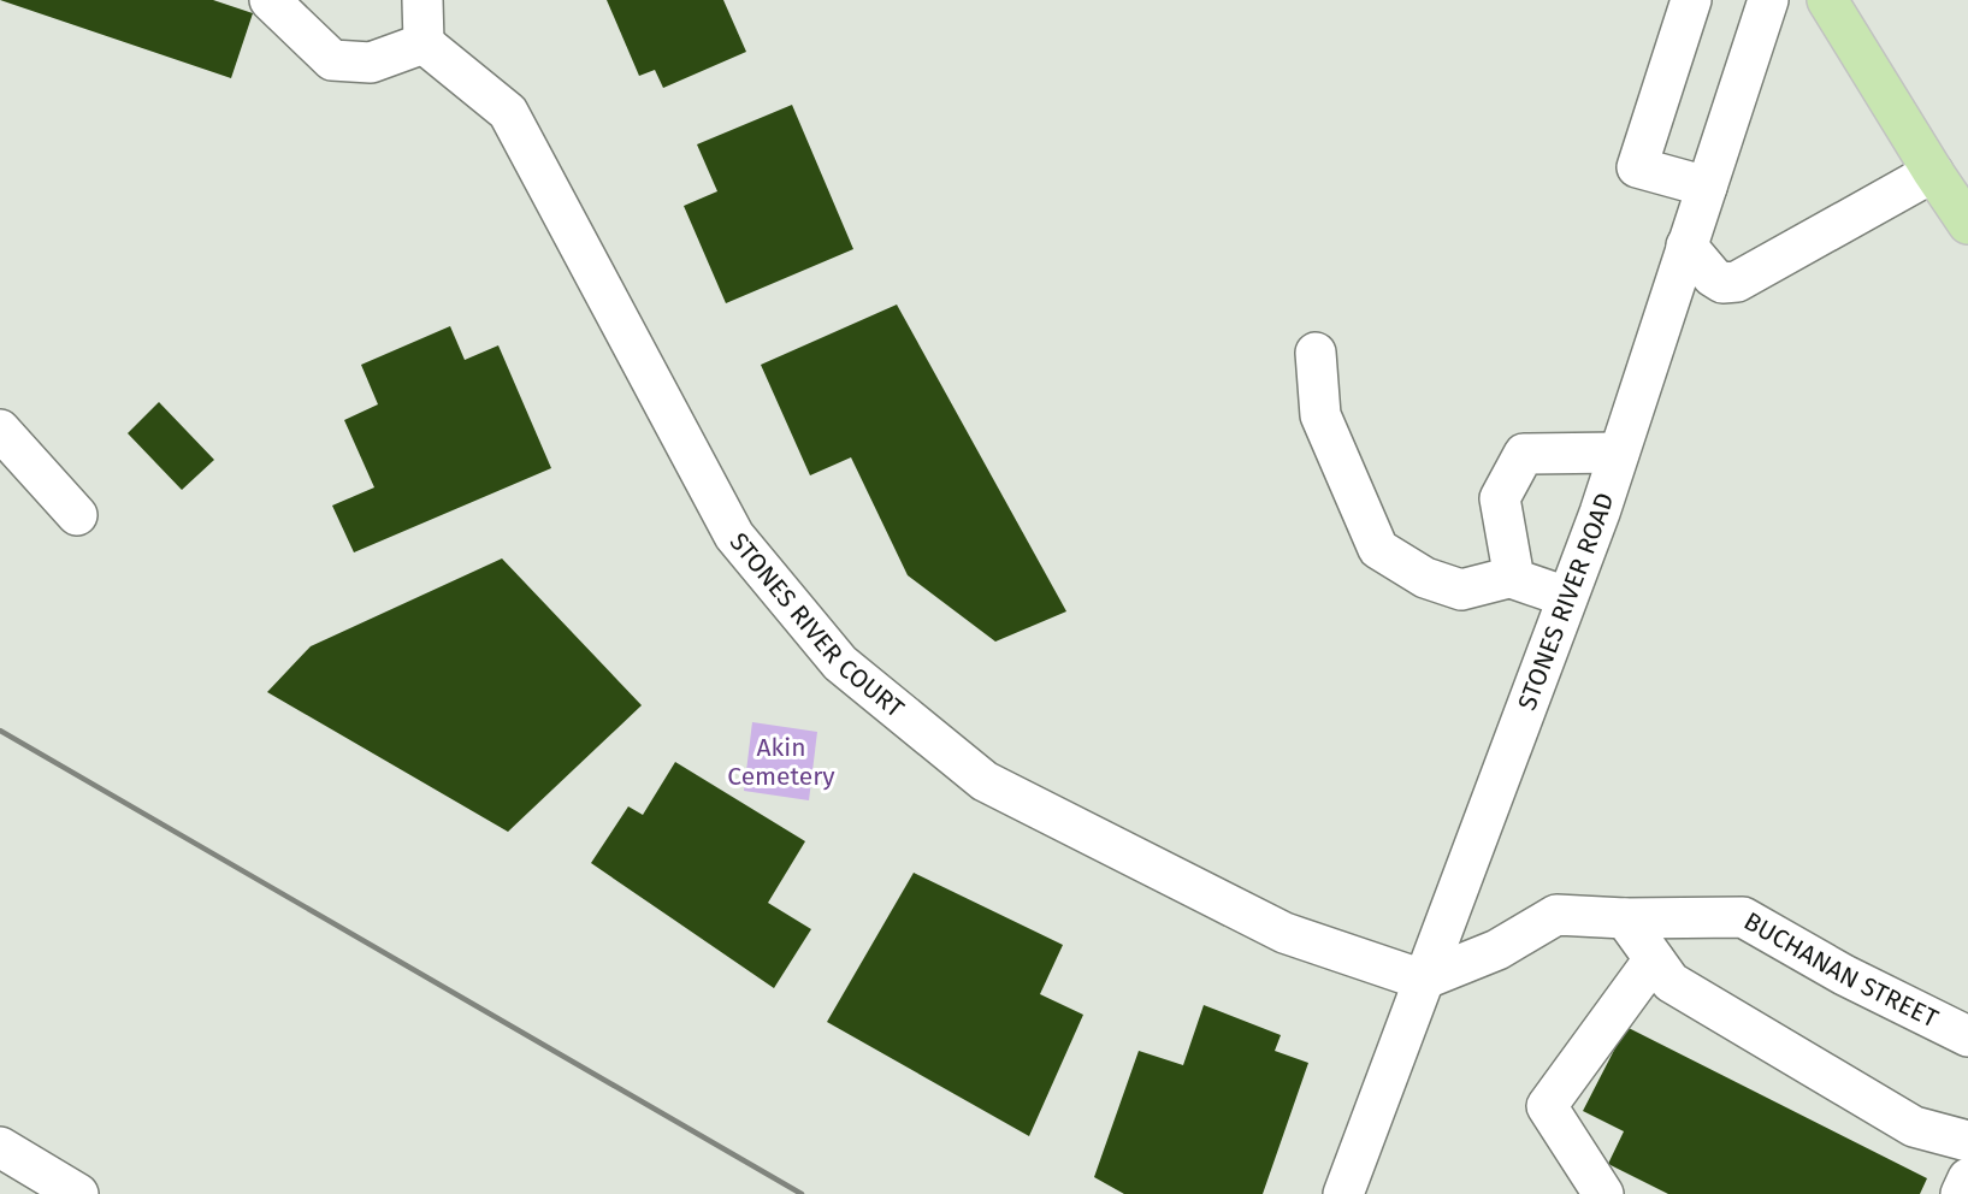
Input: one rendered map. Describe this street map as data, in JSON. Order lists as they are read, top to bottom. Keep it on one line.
{"streets":{"street":["STONES RIVER ROAD","STONES RIVER COURT","BUCHANAN STREET"]},"crossings":[["STONES RIVER ROAD","STONES RIVER COURT"],["STONES RIVER ROAD","BUCHANAN STREET"],["STONES RIVER COURT","BUCHANAN STREET"]],"parks":["Akin Cemetery"]}
